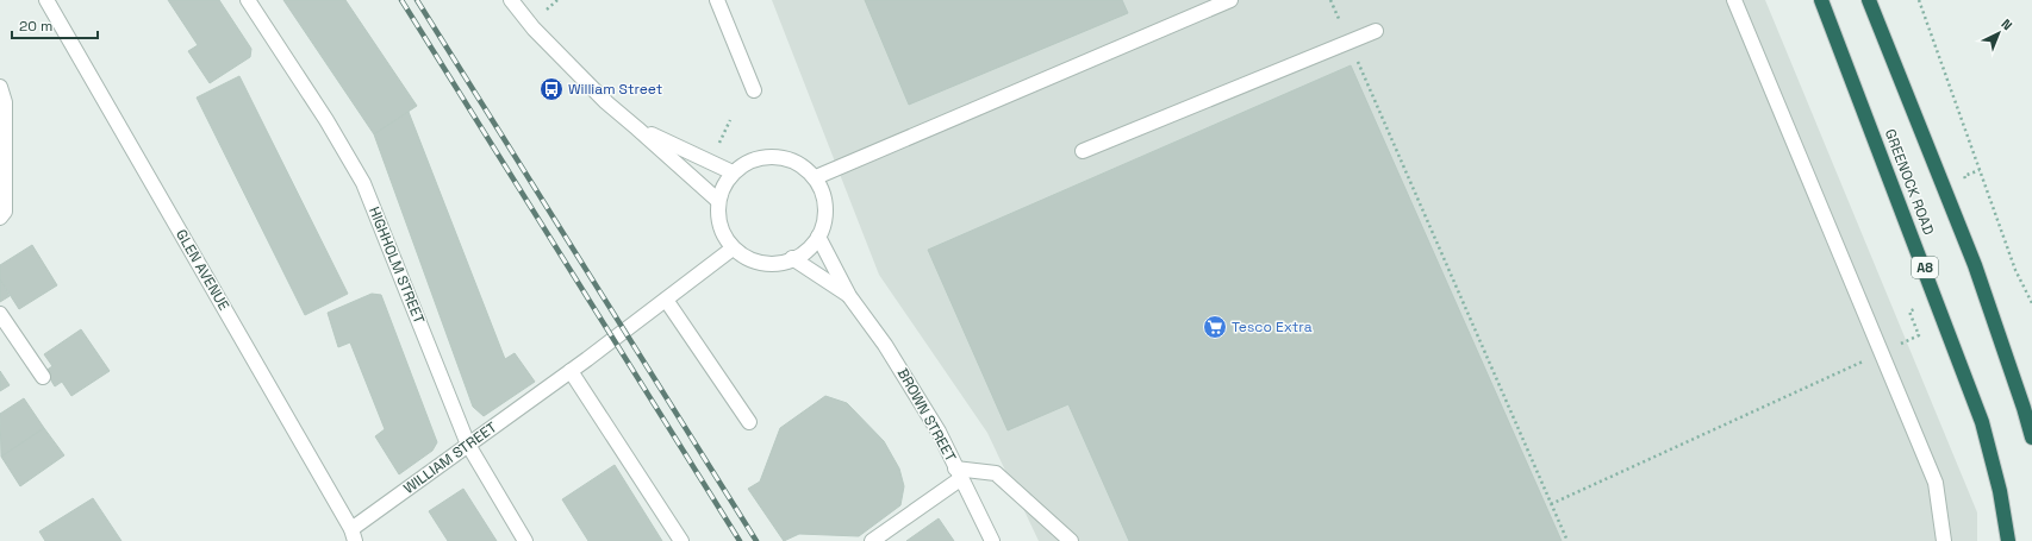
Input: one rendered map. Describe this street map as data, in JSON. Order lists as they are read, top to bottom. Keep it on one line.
{"streets":{"highway":["GREENOCK ROAD","A8"],"street":["HIGHHOLM STREET","GLEN AVENUE","BROWN STREET","WILLIAM STREET"]},"crossings":[["HIGHHOLM STREET","WILLIAM STREET"],["GLEN AVENUE","WILLIAM STREET"],["BROWN STREET","WILLIAM STREET"]],"places":{"bus stop":["William Street"],"supermarket":["Tesco Extra"]},"scale_bar":"20 m","north":"top right"}
